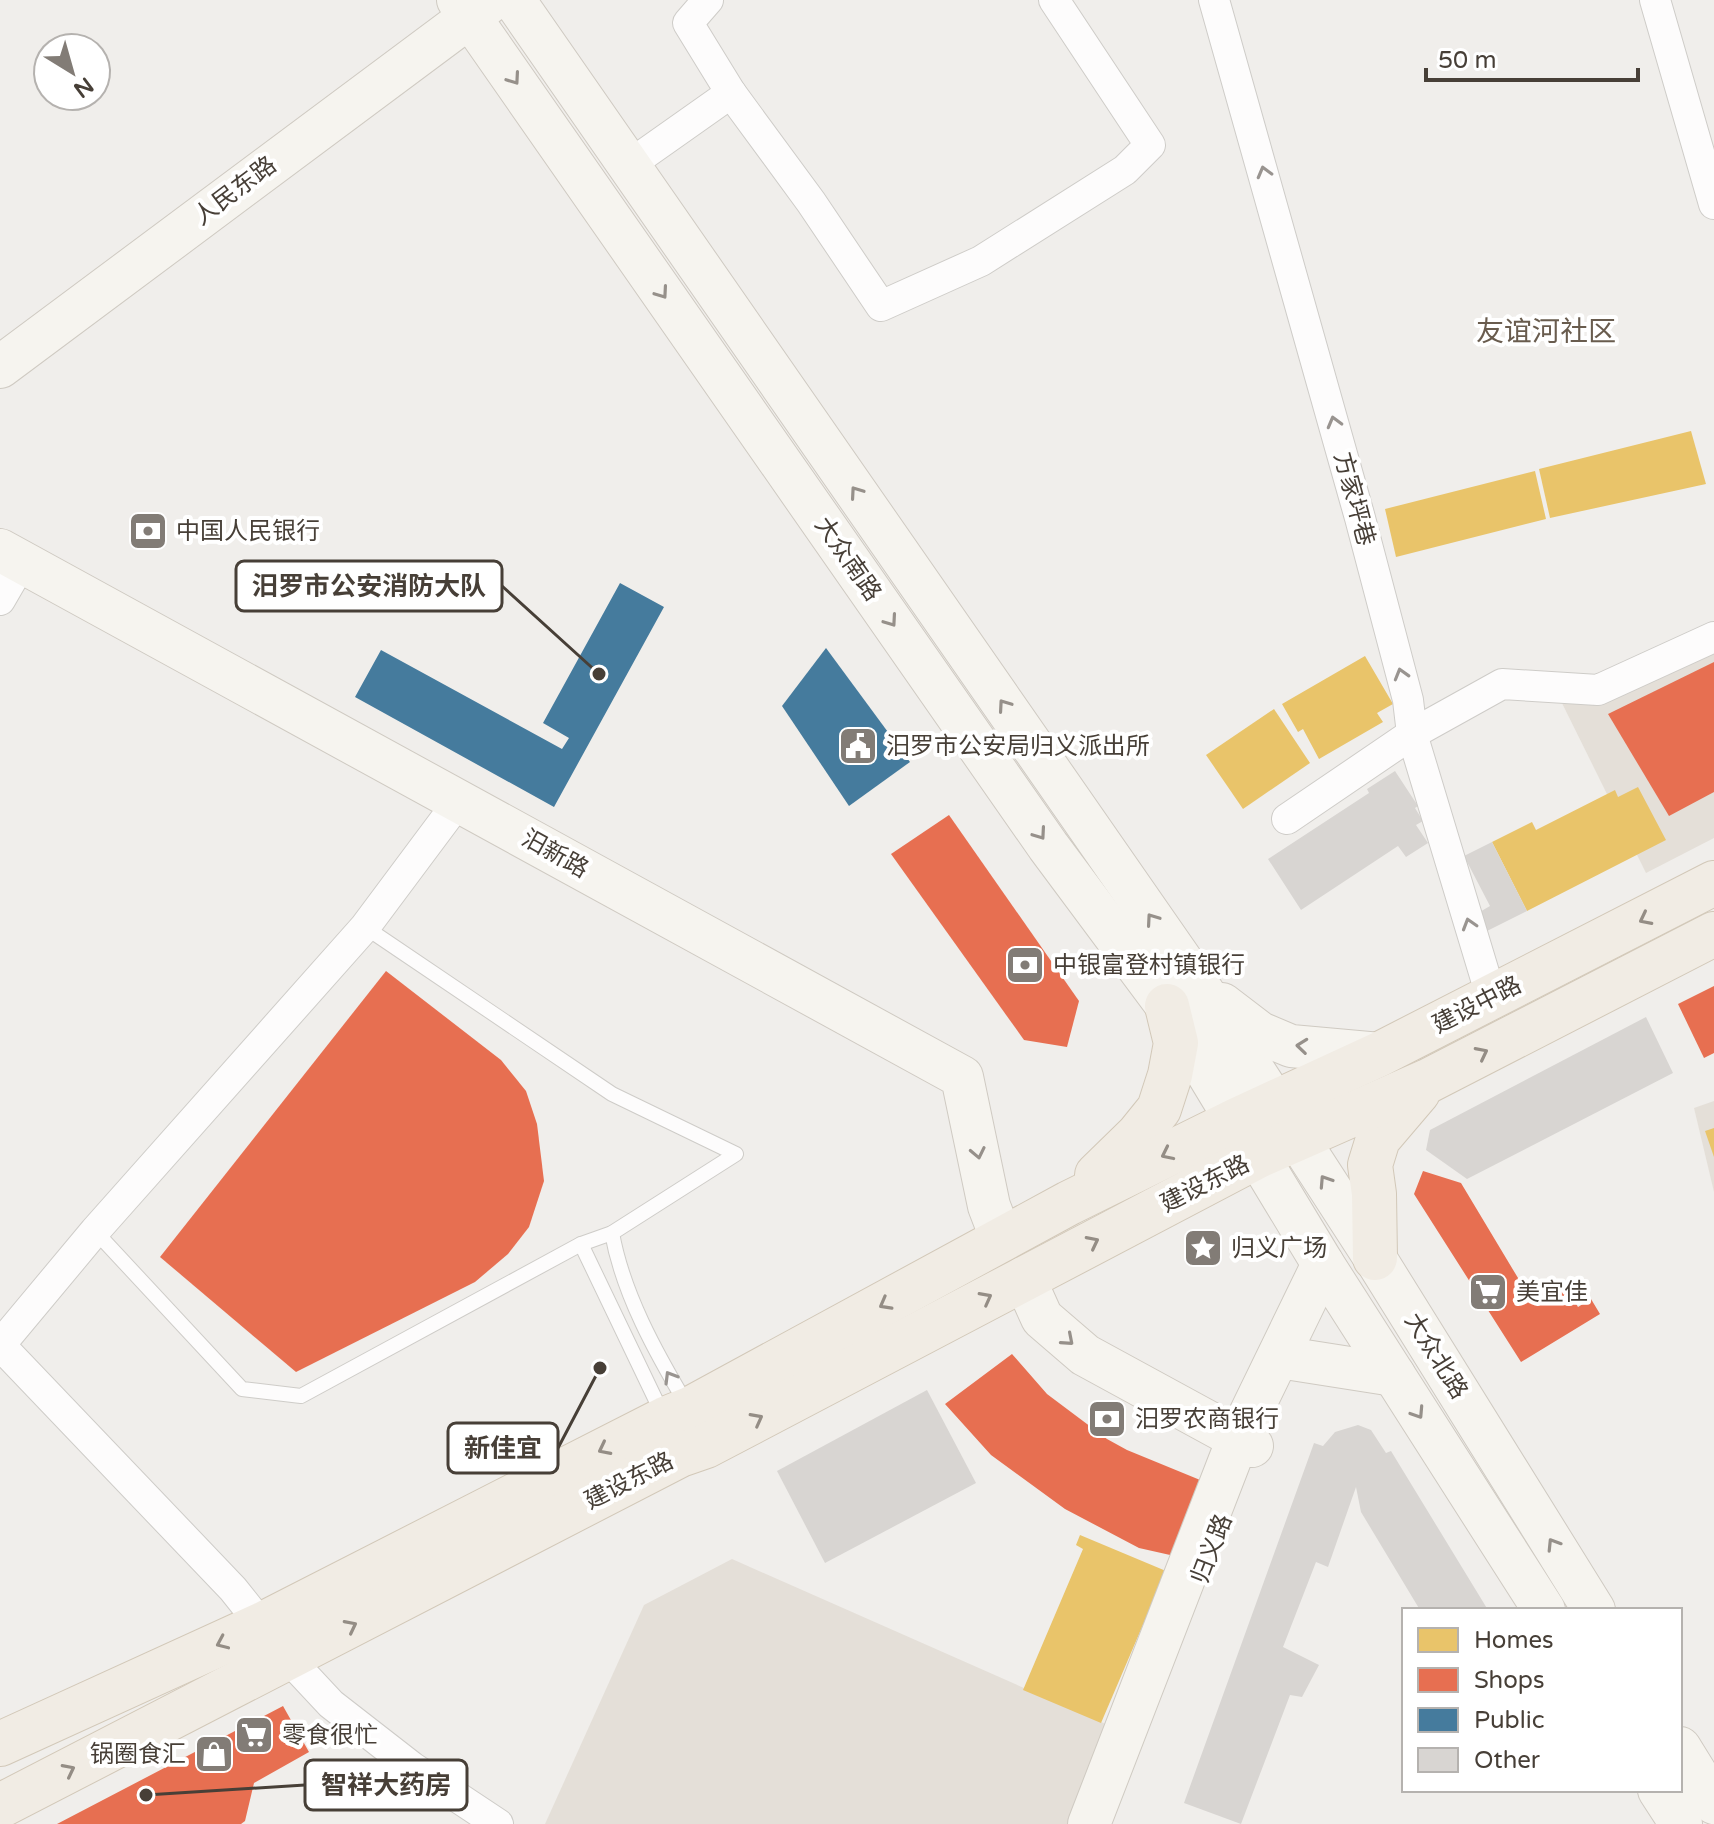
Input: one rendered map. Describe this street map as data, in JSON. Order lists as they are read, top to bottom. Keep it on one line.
{"streets":{"main road":["人民东路","大众南路","汨新路","建设中路","建设东路","大众北路","归义路"],"street":["方家坪巷"]},"crossings":[["人民东路","大众南路"],["方家坪巷","建设中路"],["大众南路","建设中路"],["大众南路","建设东路"],["大众南路","大众北路"],["汨新路","建设东路"],["建设中路","建设东路"],["建设中路","大众北路"],["建设东路","大众北路"],["大众北路","归义路"]],"one_way":["方家坪巷","汨新路"],"districts":["友谊河社区"],"places":{"bank":["中国人民银行","中银富登村镇银行","汨罗农商银行"],"other":["汨罗市公安消防大队","新佳宜","智祥大药房"],"public building":["汨罗市公安局归义派出所"],"place":["归义广场"],"supermarket":["美宜佳","零食很忙"],"shop":["锅圈食汇"]},"legend":["Homes","Shops","Public","Other"],"scale_bar":"50 m","north":"bottom right"}
